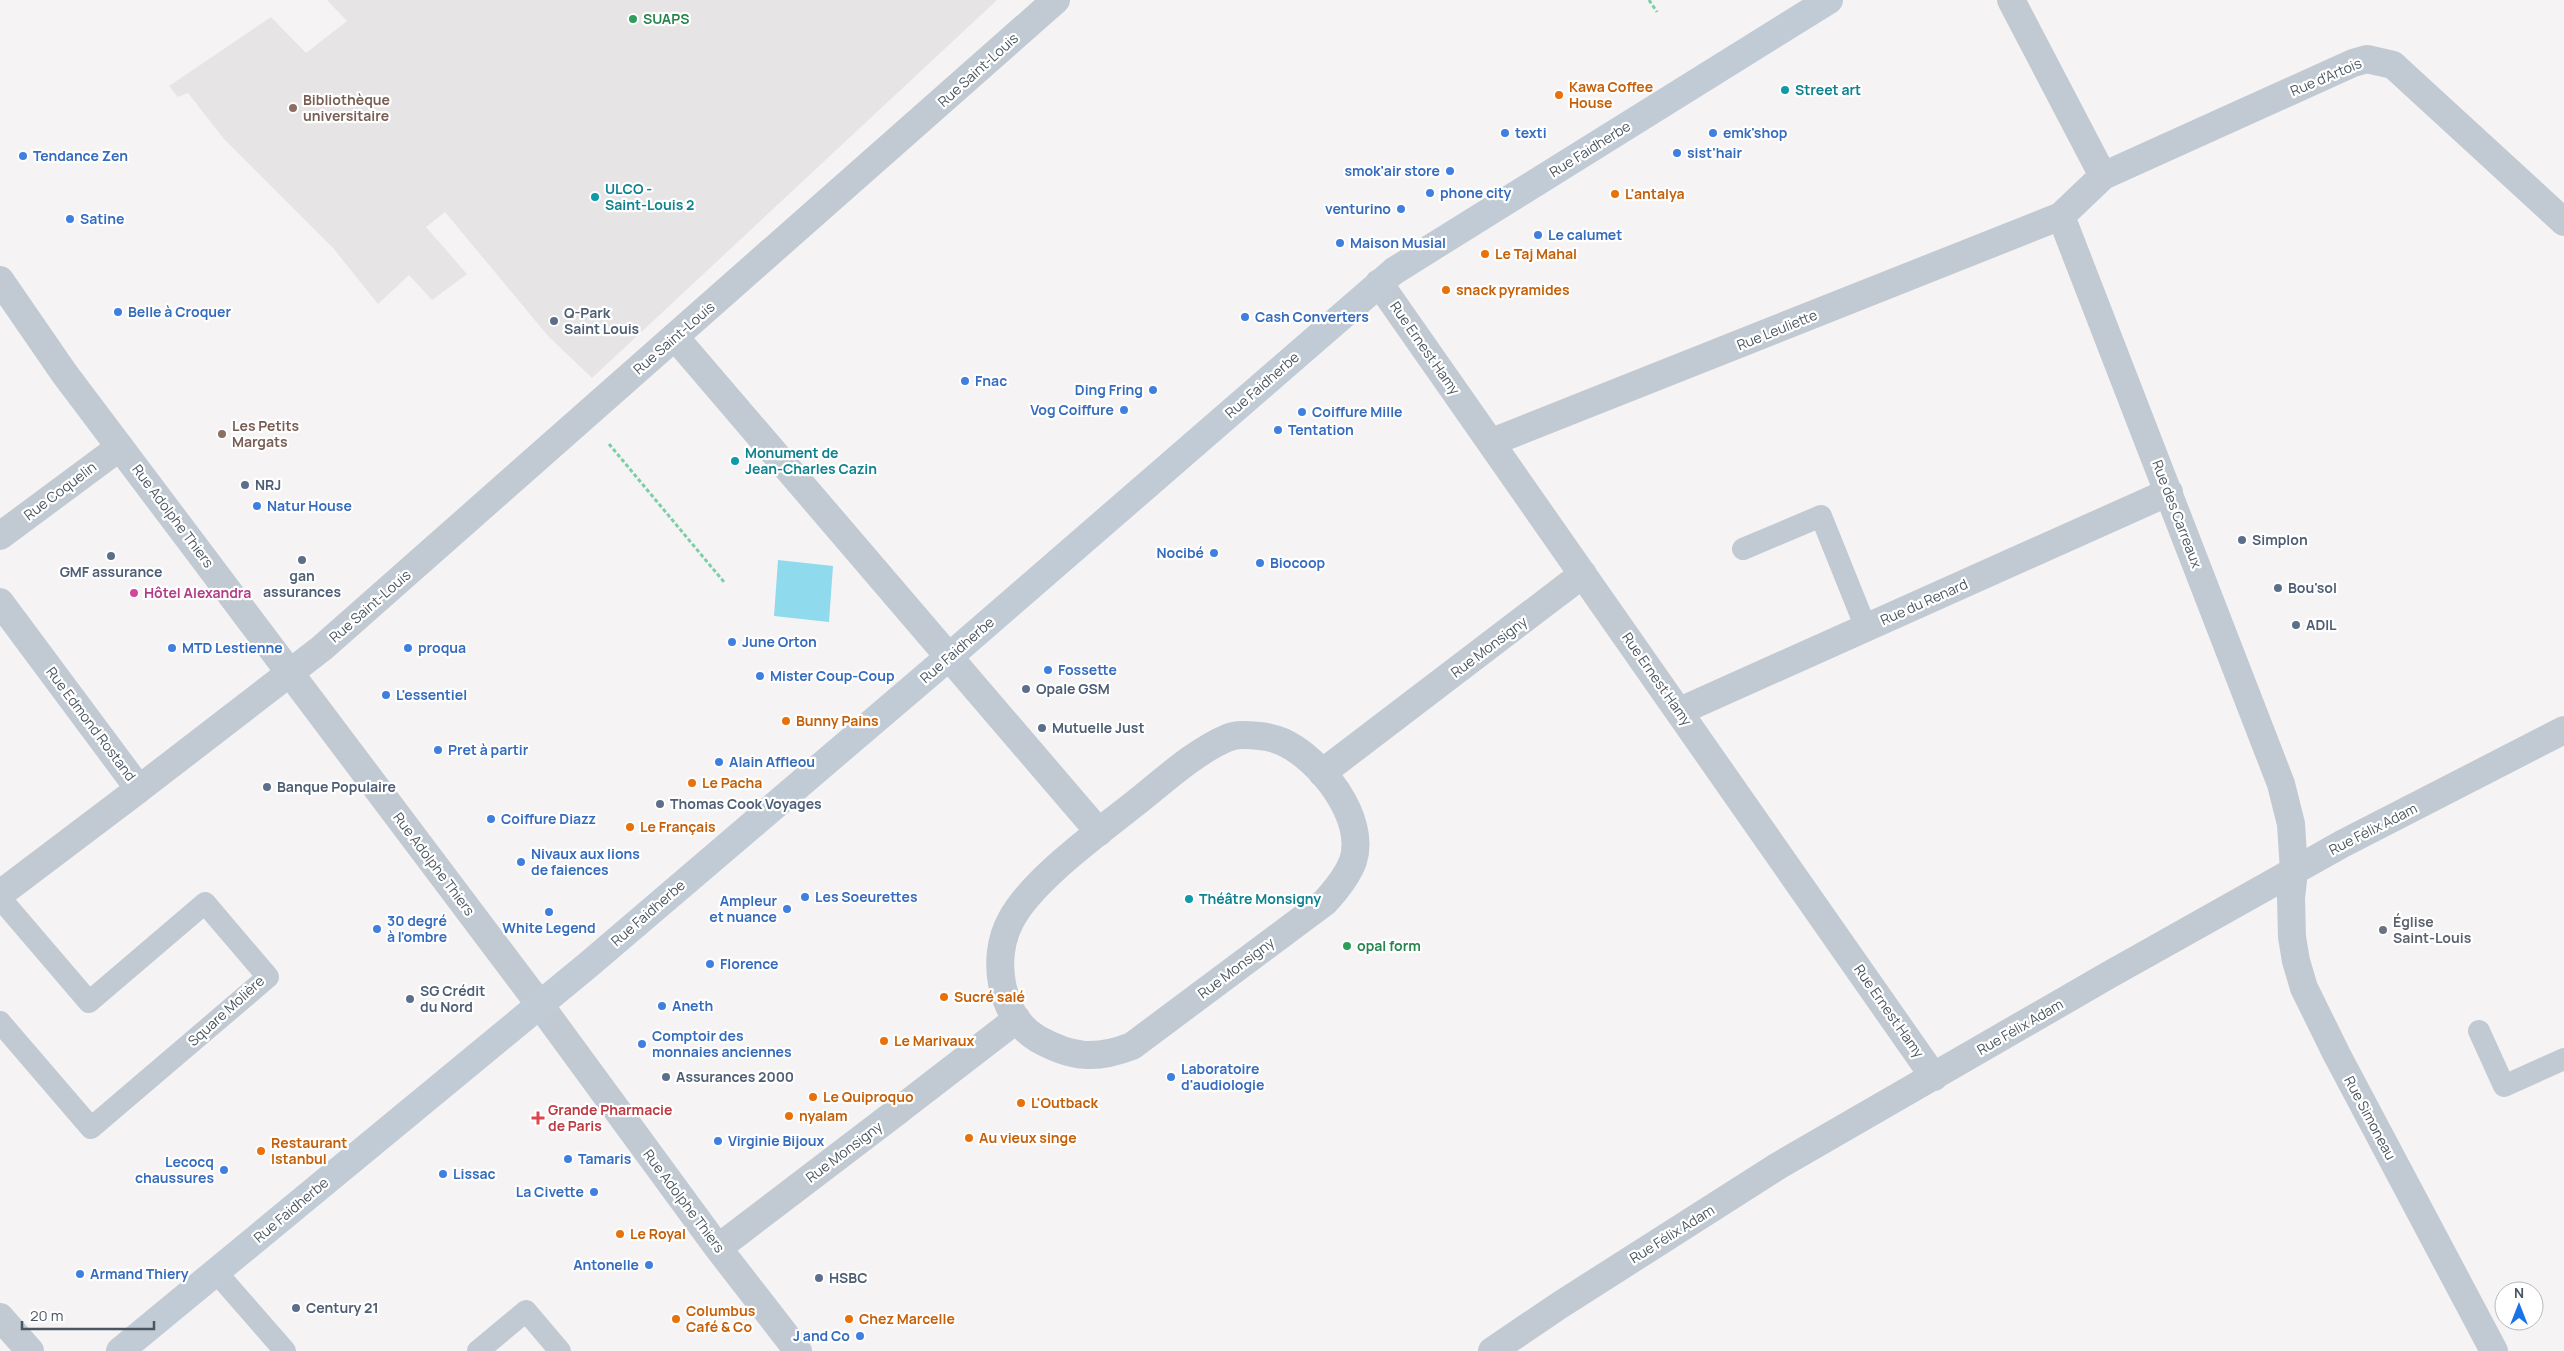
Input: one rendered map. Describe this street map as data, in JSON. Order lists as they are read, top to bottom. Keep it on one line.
{"streets":{"main road":["Rue Faidherbe"],"street":["Rue Saint-Louis","Rue d'Artois","Rue Leuliette","Rue Ernest Hamy","Rue Coquelin","Rue des Carreaux","Rue Adolphe Thiers","Rue du Renard","Rue Monsigny","Rue Edmond Rostand","Rue Félix Adam","Rue Simoneau"],"lane":["Square Molière"]},"crossings":[["Rue Saint-Louis","Rue Adolphe Thiers"],["Rue Saint-Louis","Rue Edmond Rostand"],["Rue Faidherbe","Rue Ernest Hamy"],["Rue Faidherbe","Rue Adolphe Thiers"],["Rue Leuliette","Rue Ernest Hamy"],["Rue Leuliette","Rue des Carreaux"],["Rue Ernest Hamy","Rue du Renard"],["Rue Ernest Hamy","Rue Monsigny"],["Rue Ernest Hamy","Rue Félix Adam"],["Rue Coquelin","Rue Adolphe Thiers"],["Rue des Carreaux","Rue du Renard"],["Rue des Carreaux","Rue Félix Adam"],["Rue des Carreaux","Rue Simoneau"],["Rue Adolphe Thiers","Rue Monsigny"],["Rue Adolphe Thiers","Rue Edmond Rostand"],["Rue Félix Adam","Rue Simoneau"]],"places":{"other":["SUAPS","Street art","Kawa Coffee House","Bibliothèque universitaire","texti","emk'shop","sist'hair","Tendance Zen","smok'air store","phone city","L'antalya","ULCO - Saint-Louis 2","venturino","Satine","Le calumet","Maison Musial","Le Taj Mahal","snack pyramides","Belle à Croquer","Cash Converters","Q-Park Saint Louis","Fnac","Ding Fring","Vog Coiffure","Coiffure Mille","Tentation","Les Petits Margats","Monument de Jean-Charles Cazin","NRJ","Natur House","Simplon","Nocibé","GMF assurance","gan assurances","Biocoop","Bou'sol","Hôtel Alexandra","ADIL","June Orton","MTD Lestienne","proqua","Fossette","Mister Coup-Coup","Opale GSM","L'essentiel","Bunny Pains","Mutuelle Just","Pret à partir","Alain Affleou","Le Pacha","Banque Populaire","Thomas Cook Voyages","Coiffure Diazz","Le Français","Nivaux aux lions de faiences","Les Soeurettes","Théâtre Monsigny","Ampleur et nuance","White Legend","30 degré à l'ombre","Église Saint-Louis","opal form","Florence","Sucré salé","SG Crédit du Nord","Aneth","Le Marivaux","Comptoir des monnaies anciennes","Assurances 2000","Laboratoire d'audiologie","Le Quiproquo","L'Outback","nyalam","Au vieux singe","Virginie Bijoux","Restaurant Istanbul","Tamaris","Lecocq chaussures","Lissac","La Civette","Le Royal","Antonelle","Armand Thiery","HSBC","Century 21","Columbus Café & Co","Chez Marcelle","J and Co"],"health":["Grande Pharmacie de Paris"]},"scale_bar":"20 m","north":"top"}
